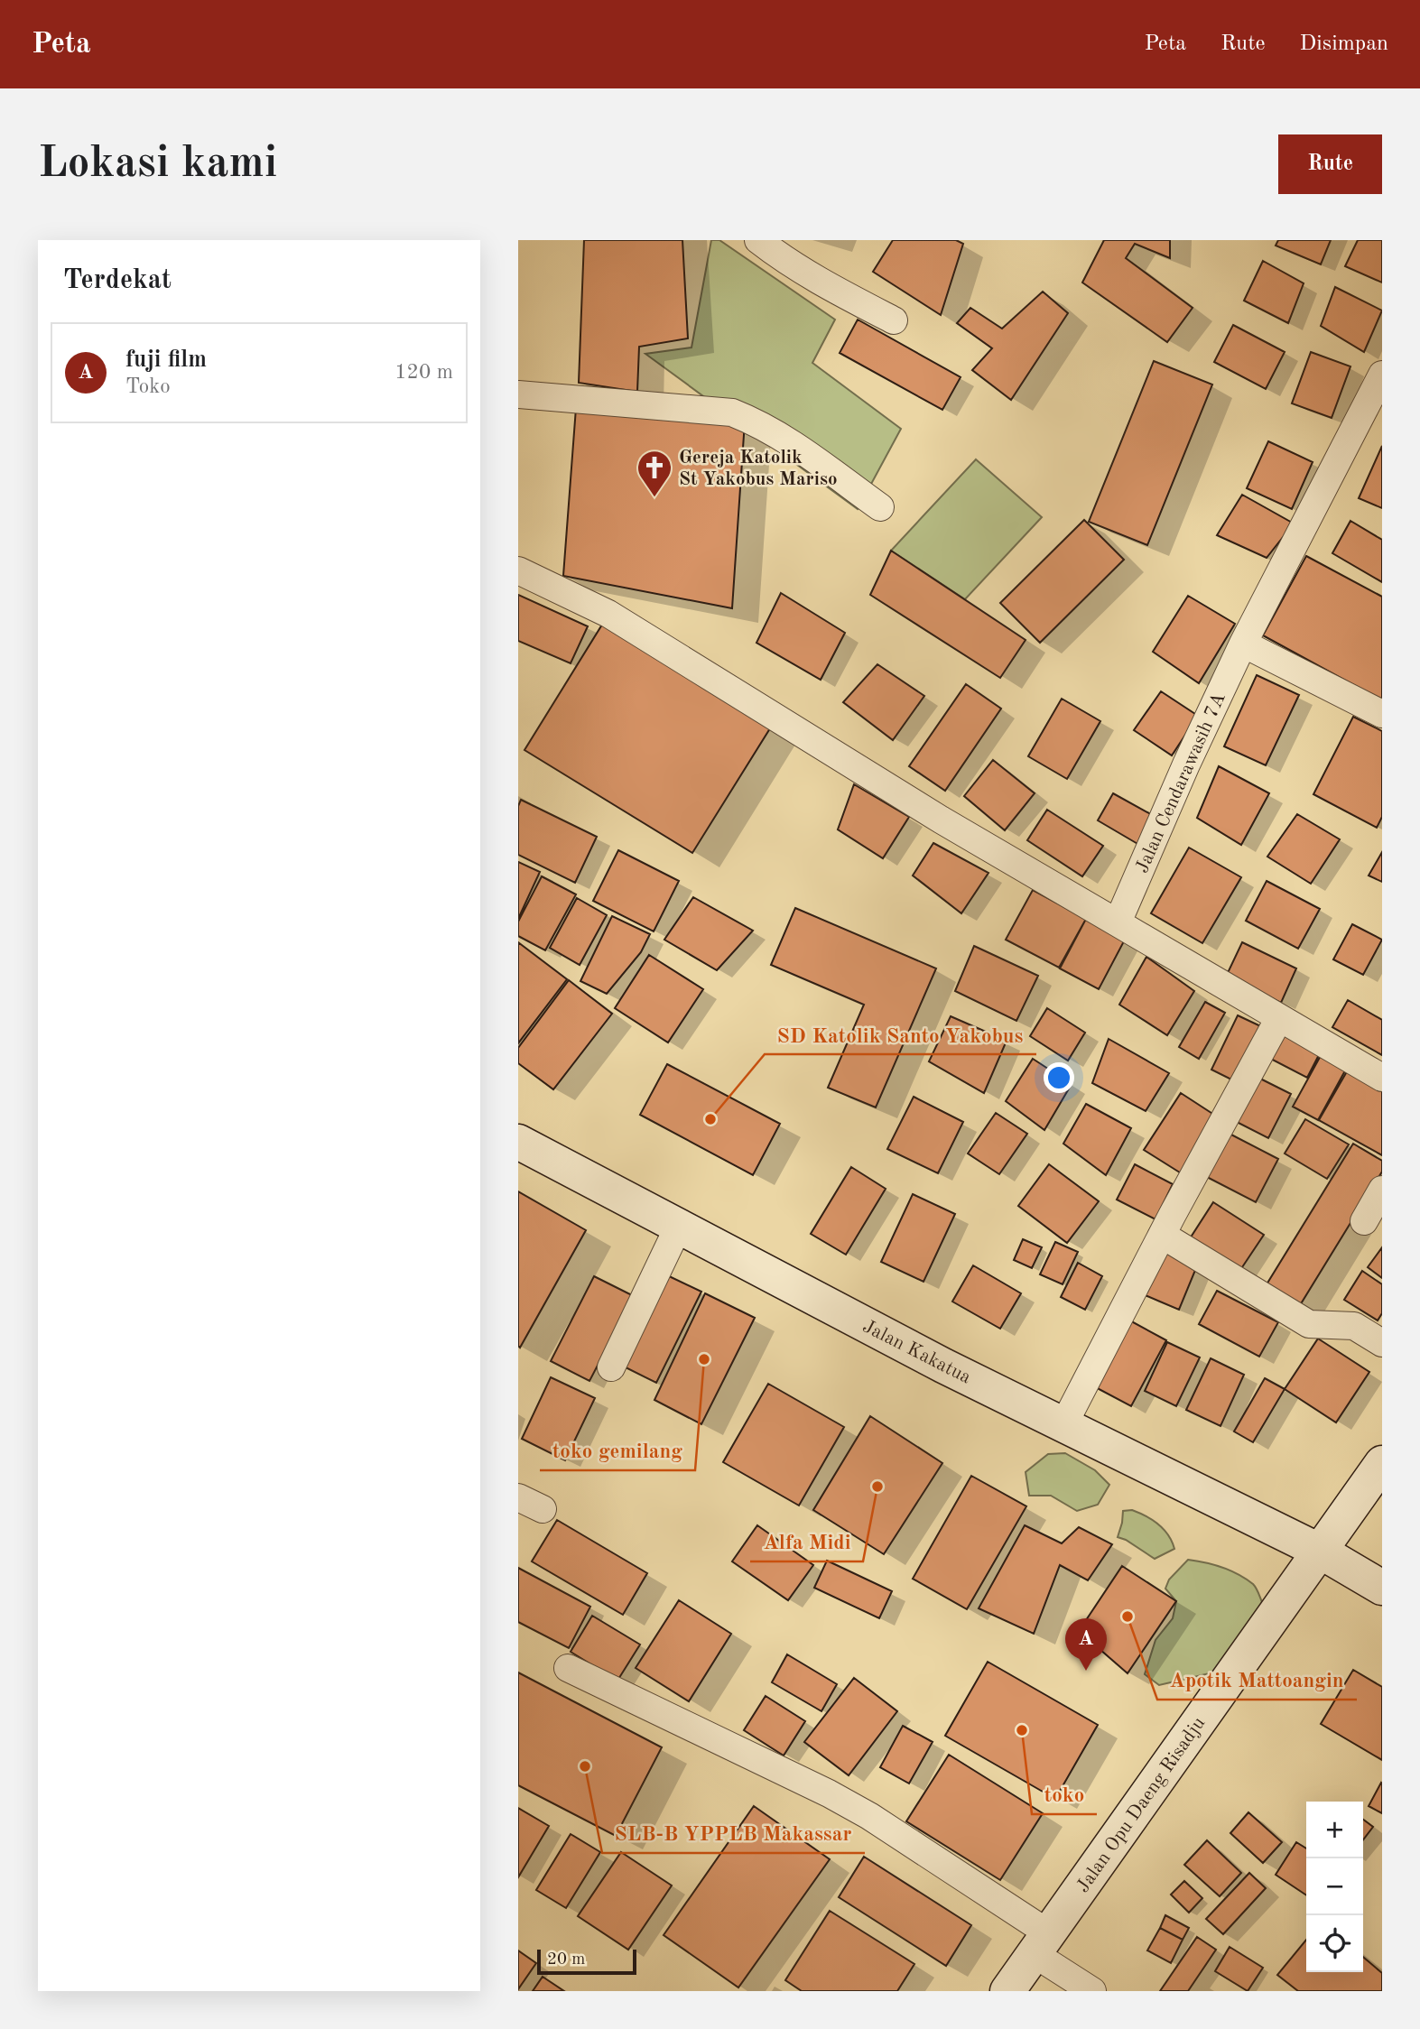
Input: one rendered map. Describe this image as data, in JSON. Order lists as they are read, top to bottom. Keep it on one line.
{"streets":{"main road":["Jalan Kakatua","Jalan Opu Daeng Risadju"],"street":["Jalan Cendarawasih 7A"]},"crossings":[["Jalan Kakatua","Jalan Opu Daeng Risadju"]],"places":{"church":["Gereja Katolik St Yakobus Mariso"],"other":["SD Katolik Santo Yakobus","toko gemilang","Alfa Midi","Apotik Mattoangin","toko","SLB-B YPPLB Makassar"]},"scale_bar":"20 m","page":{"header":"Peta","nav":["Peta","Rute","Disimpan"],"buttons":"Rute","title":"Lokasi kami","heading":"Terdekat","list":[{"mark":"A","name":"fuji film","note":"Toko","value":"120 m"}],"pins":"A","map_buttons":["+","−"],"scale":"20 m"}}
